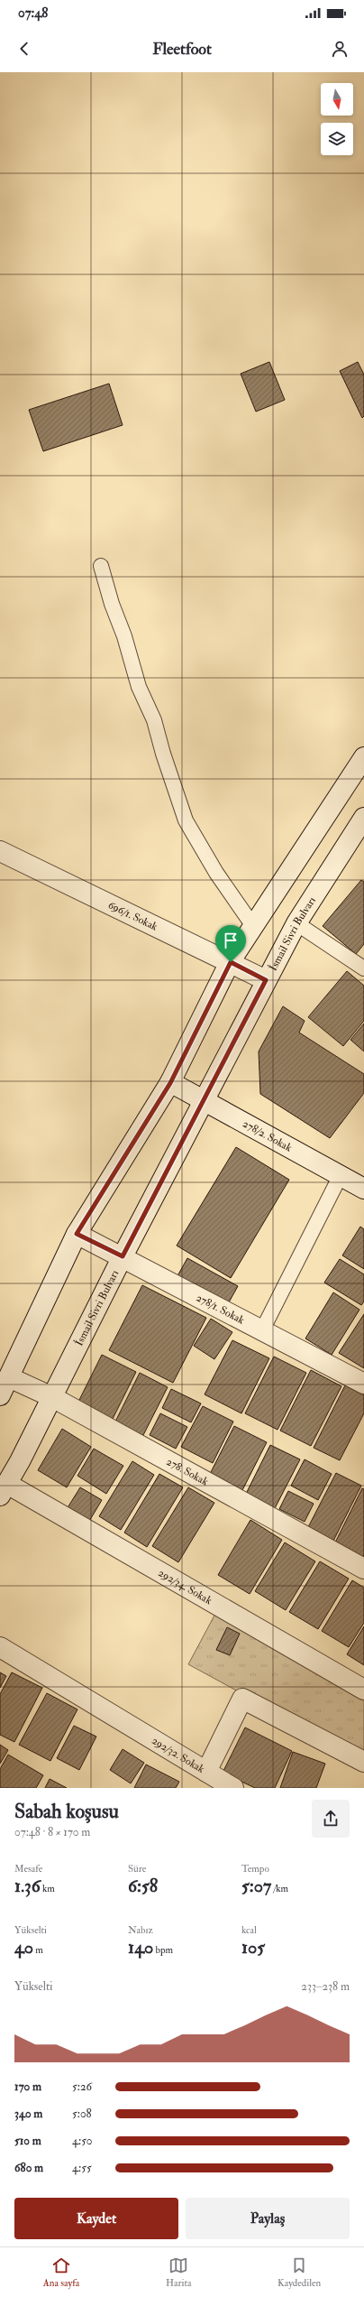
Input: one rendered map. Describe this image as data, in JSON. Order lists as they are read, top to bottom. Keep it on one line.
{"streets":{"street":["696/1. Sokak","İsmail Sivri Bulvarı","278/2. Sokak","278/1. Sokak","278. Sokak","292/34. Sokak","292/32. Sokak"]},"crossings":[["696/1. Sokak","İsmail Sivri Bulvarı"],["İsmail Sivri Bulvarı","278/2. Sokak"],["İsmail Sivri Bulvarı","278/1. Sokak"],["İsmail Sivri Bulvarı","278. Sokak"],["İsmail Sivri Bulvarı","292/34. Sokak"]],"north":"bottom","page":{"status":"07:48","header":"Fleetfoot","heading":["Sabah koşusu","07:48 · 8 × 170 m"],"stats":[["Mesafe","1.36 km"],["Süre","6:58"],["Tempo","5:07 /km"],["Yükselti","40 m"],["Nabız","140 bpm"],["kcal","105"]],"chart":["Yükselti","233–238 m"],"list":[{"name":"170 m","note":"5:26"},{"name":"340 m","note":"5:08"},{"name":"510 m","note":"4:50"},{"name":"680 m","note":"4:55"}],"buttons":["Kaydet","Paylaş"],"tabs":["Ana sayfa","Harita","Kaydedilen"]}}
